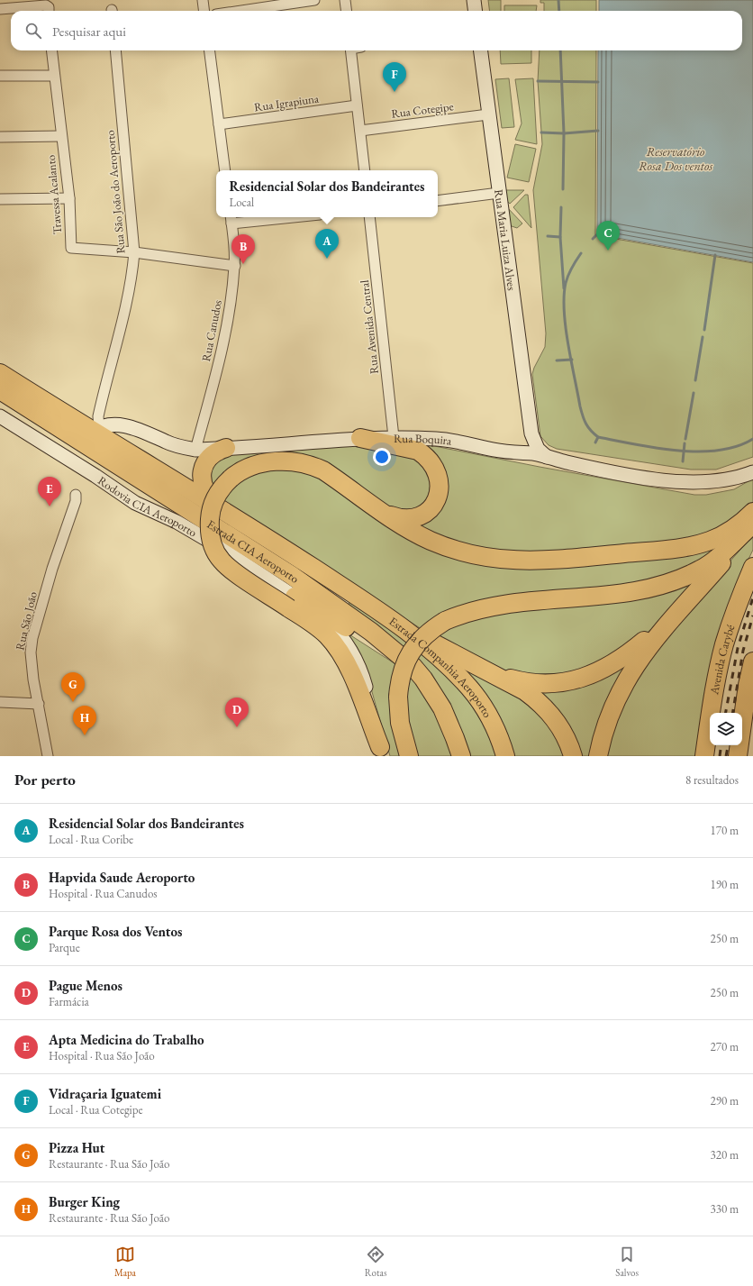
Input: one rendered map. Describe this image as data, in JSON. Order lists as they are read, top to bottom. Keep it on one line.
{"streets":{"highway":["Estrada CIA Aeroporto","Avenida Carybé","Estrada Companhia Aeroporto"],"street":["Rua Igrapiuna","Rua Cotegipe","Rua São João do Aeroporto","Travessa Acalanto","Rua Maria Luiza Alves","Rua Avenida Central","Rua Canudos","Rua Boquira","Rodovia CIA Aeroporto","Rua São João"]},"crossings":[["Rua Cotegipe","Rua Maria Luiza Alves"],["Rua São João do Aeroporto","Travessa Acalanto"],["Rua São João do Aeroporto","Rua Boquira"],["Rua São João do Aeroporto","Estrada CIA Aeroporto"],["Rua Maria Luiza Alves","Rua Boquira"],["Rua Avenida Central","Rua Boquira"],["Rua Canudos","Rua Boquira"],["Rua Boquira","Estrada CIA Aeroporto"],["Estrada CIA Aeroporto","Estrada Companhia Aeroporto"]],"water":["Reservatório Rosa Dos ventos"],"page":{"search":"Pesquisar aqui","pins":["F","C","A","B","E","G","D","H"],"popup":["Residencial Solar dos Bandeirantes","Local"],"heading":["Por perto","8 resultados"],"list":[{"mark":"A","name":"Residencial Solar dos Bandeirantes","note":"Local · Rua Coribe","value":"170 m"},{"mark":"B","name":"Hapvida Saude Aeroporto","note":"Hospital · Rua Canudos","value":"190 m"},{"mark":"C","name":"Parque Rosa dos Ventos","note":"Parque","value":"250 m"},{"mark":"D","name":"Pague Menos","note":"Farmácia","value":"250 m"},{"mark":"E","name":"Apta Medicina do Trabalho","note":"Hospital · Rua São João","value":"270 m"},{"mark":"F","name":"Vidraçaria Iguatemi","note":"Local · Rua Cotegipe","value":"290 m"},{"mark":"G","name":"Pizza Hut","note":"Restaurante · Rua São João","value":"320 m"},{"mark":"H","name":"Burger King","note":"Restaurante · Rua São João","value":"330 m"}],"nav":["Mapa","Rotas","Salvos"]}}
